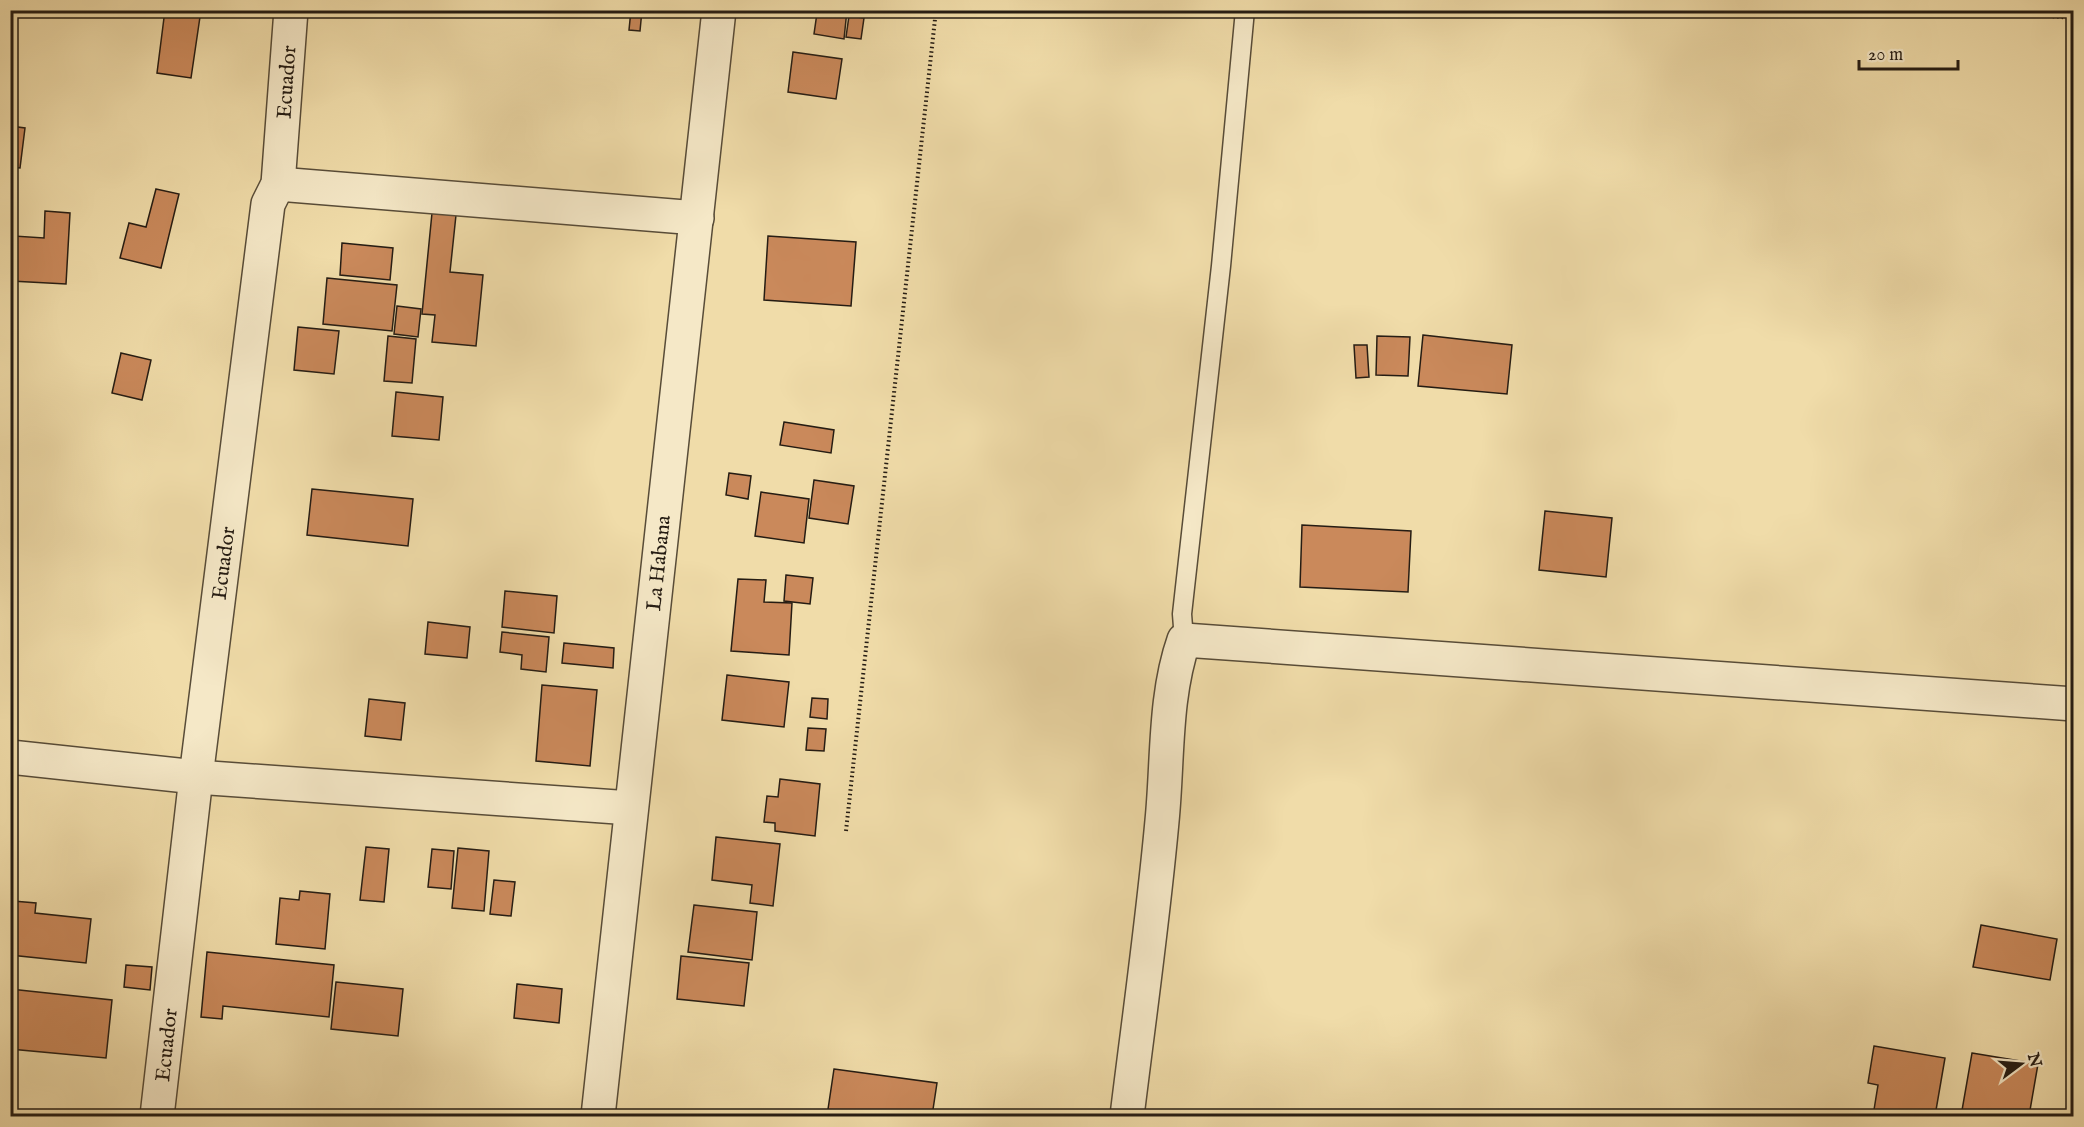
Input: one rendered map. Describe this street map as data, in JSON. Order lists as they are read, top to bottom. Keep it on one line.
{"streets":{"street":["Ecuador","La Habana"]},"scale_bar":"20 m","north":"right"}
